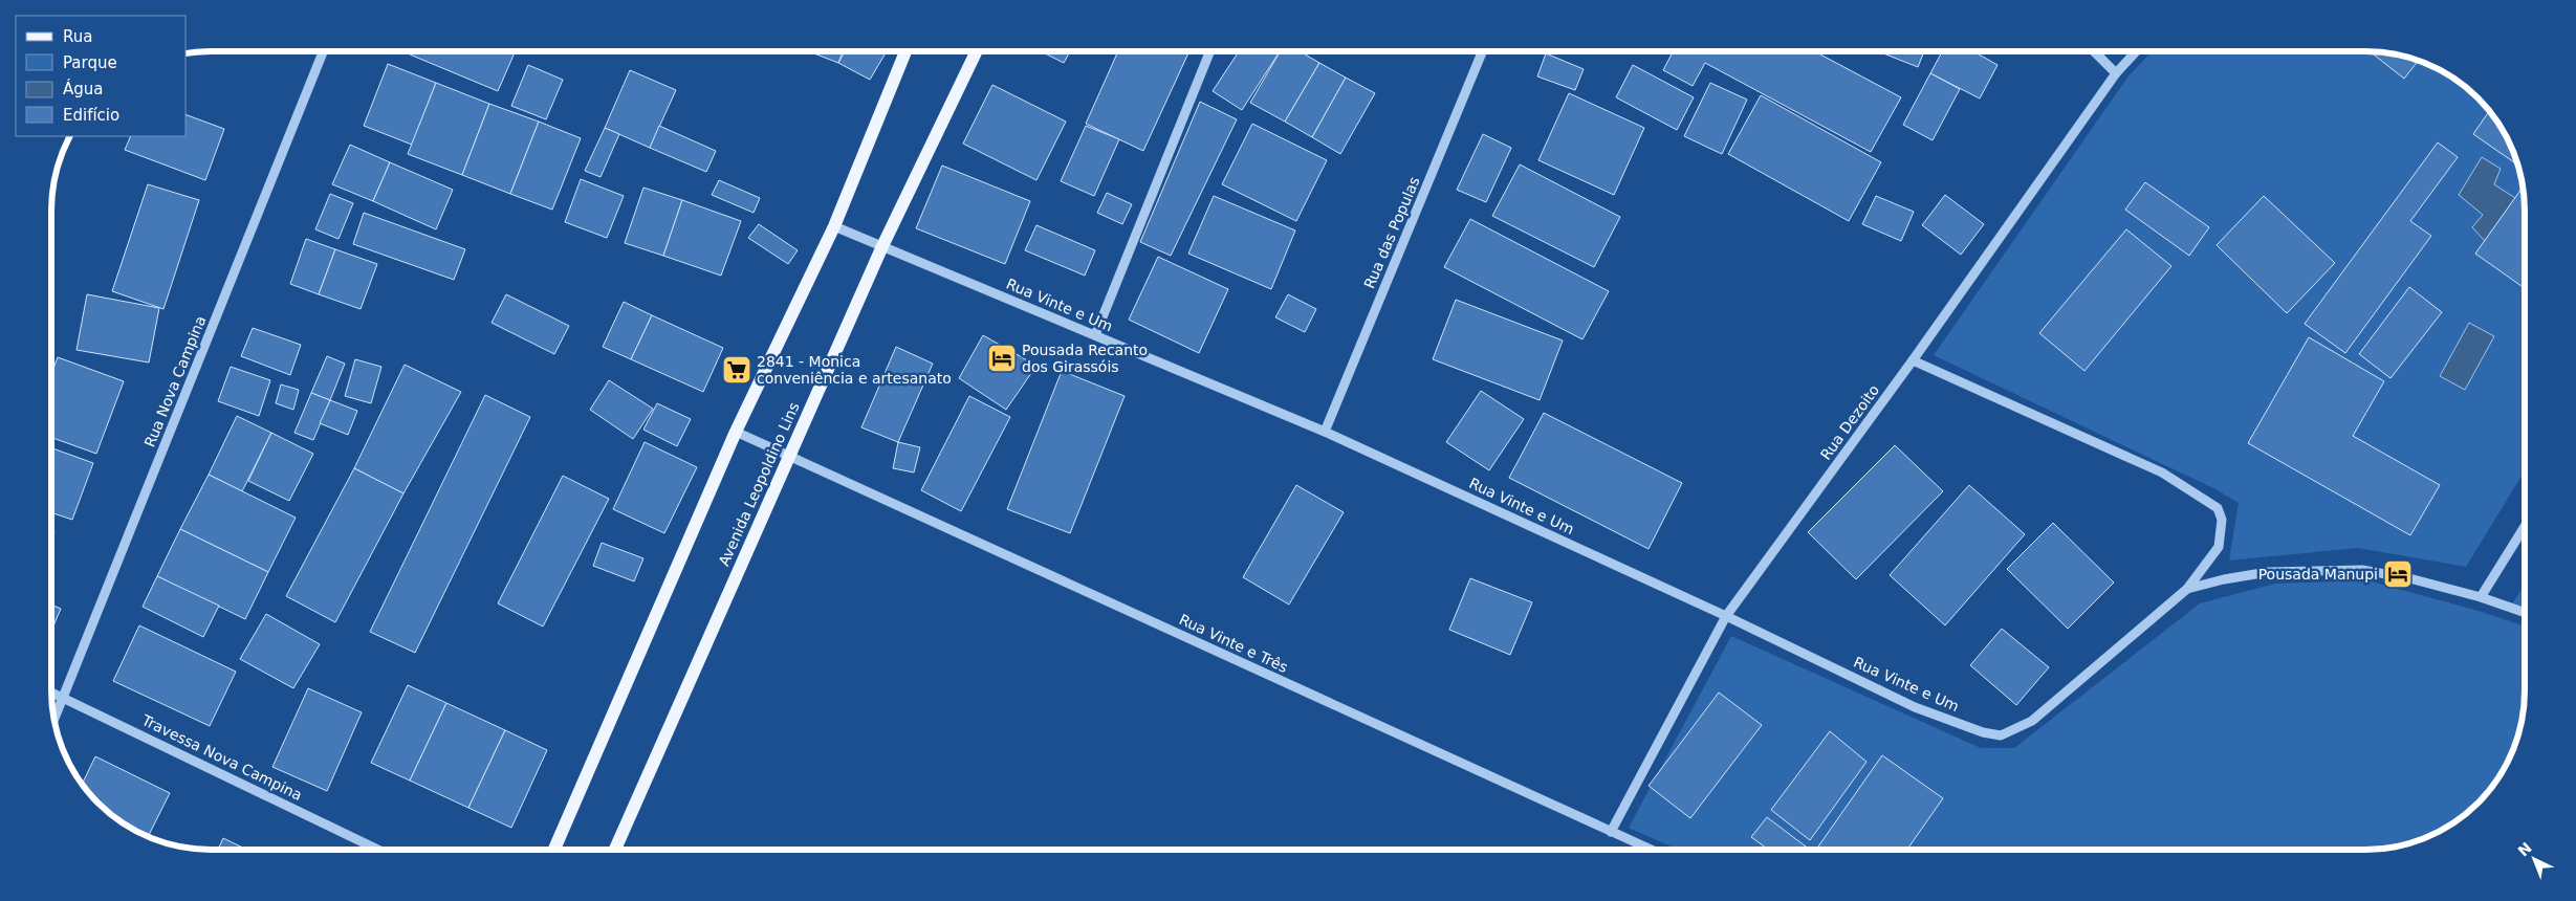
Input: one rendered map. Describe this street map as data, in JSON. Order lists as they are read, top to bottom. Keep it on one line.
{"streets":{"main road":["Avenida Leopoldino Lins"],"street":["Rua das Populas","Rua Vinte e Um","Rua Nova Campina","Rua Dezoito","Rua Vinte e Três","Travessa Nova Campina"]},"crossings":[["Rua das Populas","Rua Vinte e Um"],["Rua Vinte e Um","Rua Dezoito"],["Rua Vinte e Um","Avenida Leopoldino Lins"],["Rua Nova Campina","Travessa Nova Campina"],["Rua Dezoito","Rua Vinte e Três"],["Avenida Leopoldino Lins","Rua Vinte e Três"]],"places":{"hotel":["Pousada Recanto dos Girassóis","Pousada Manupi"],"supermarket":["2841 - Monica conveniência e artesanato"]},"legend":["Rua","Parque","Água","Edifício"],"north":"top left"}
